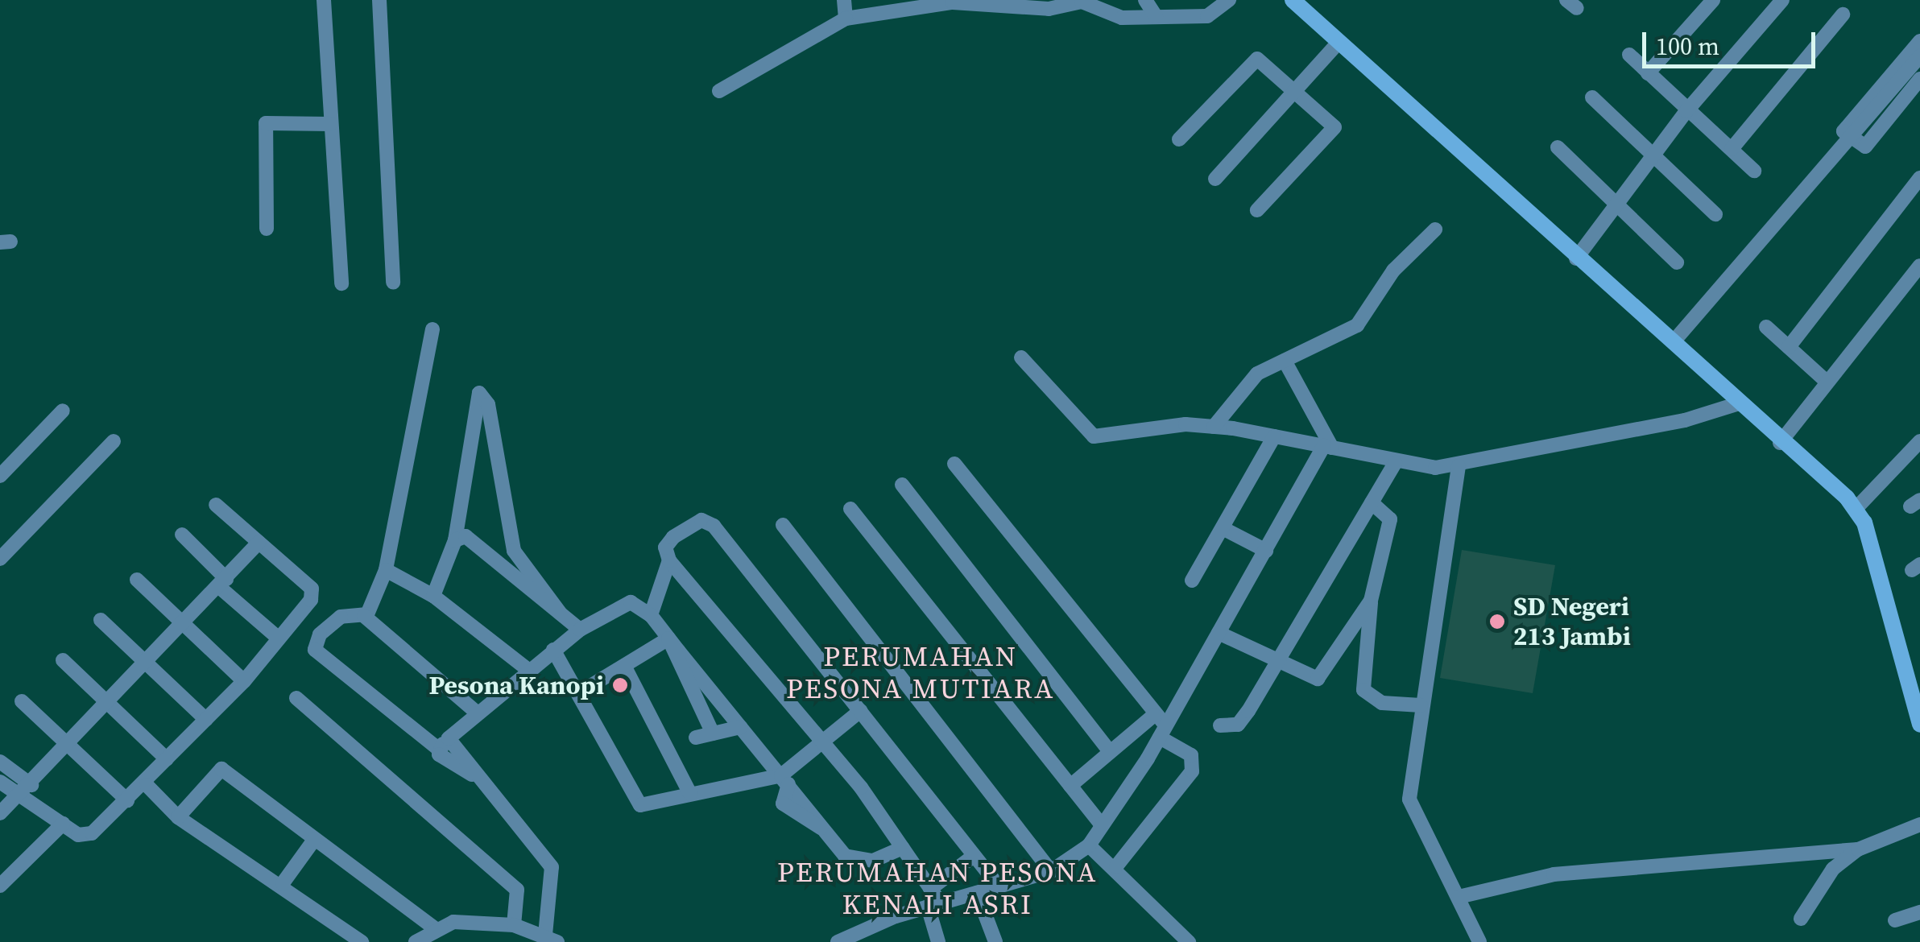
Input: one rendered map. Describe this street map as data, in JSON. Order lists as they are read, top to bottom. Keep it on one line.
{"districts":["PERUMAHAN PESONA MUTIARA","PERUMAHAN PESONA KENALI ASRI"],"places":["SD Negeri 213 Jambi","Pesona Kanopi"],"scale_bar":"100 m"}
